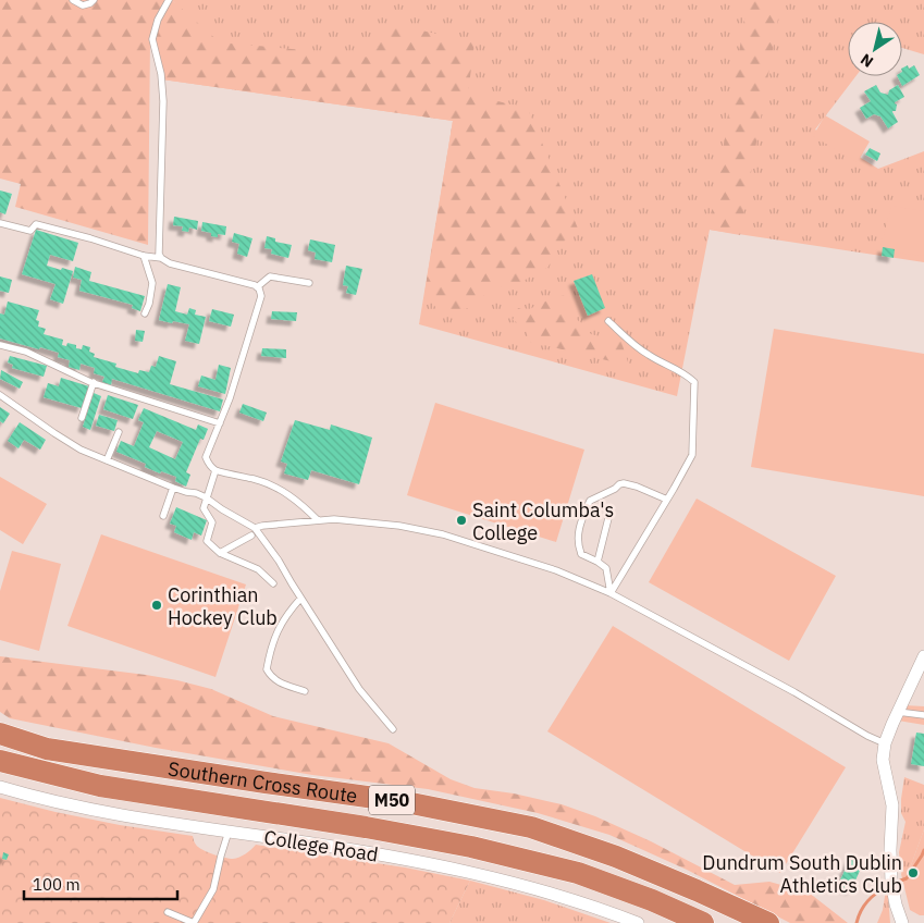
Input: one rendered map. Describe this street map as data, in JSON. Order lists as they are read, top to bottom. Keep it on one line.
{"streets":{"highway":["Southern Cross Route","M50"],"street":["College Road"]},"places":["Saint Columba's College","Corinthian Hockey Club","Dundrum South Dublin Athletics Club"],"scale_bar":"100 m","north":"bottom left"}
